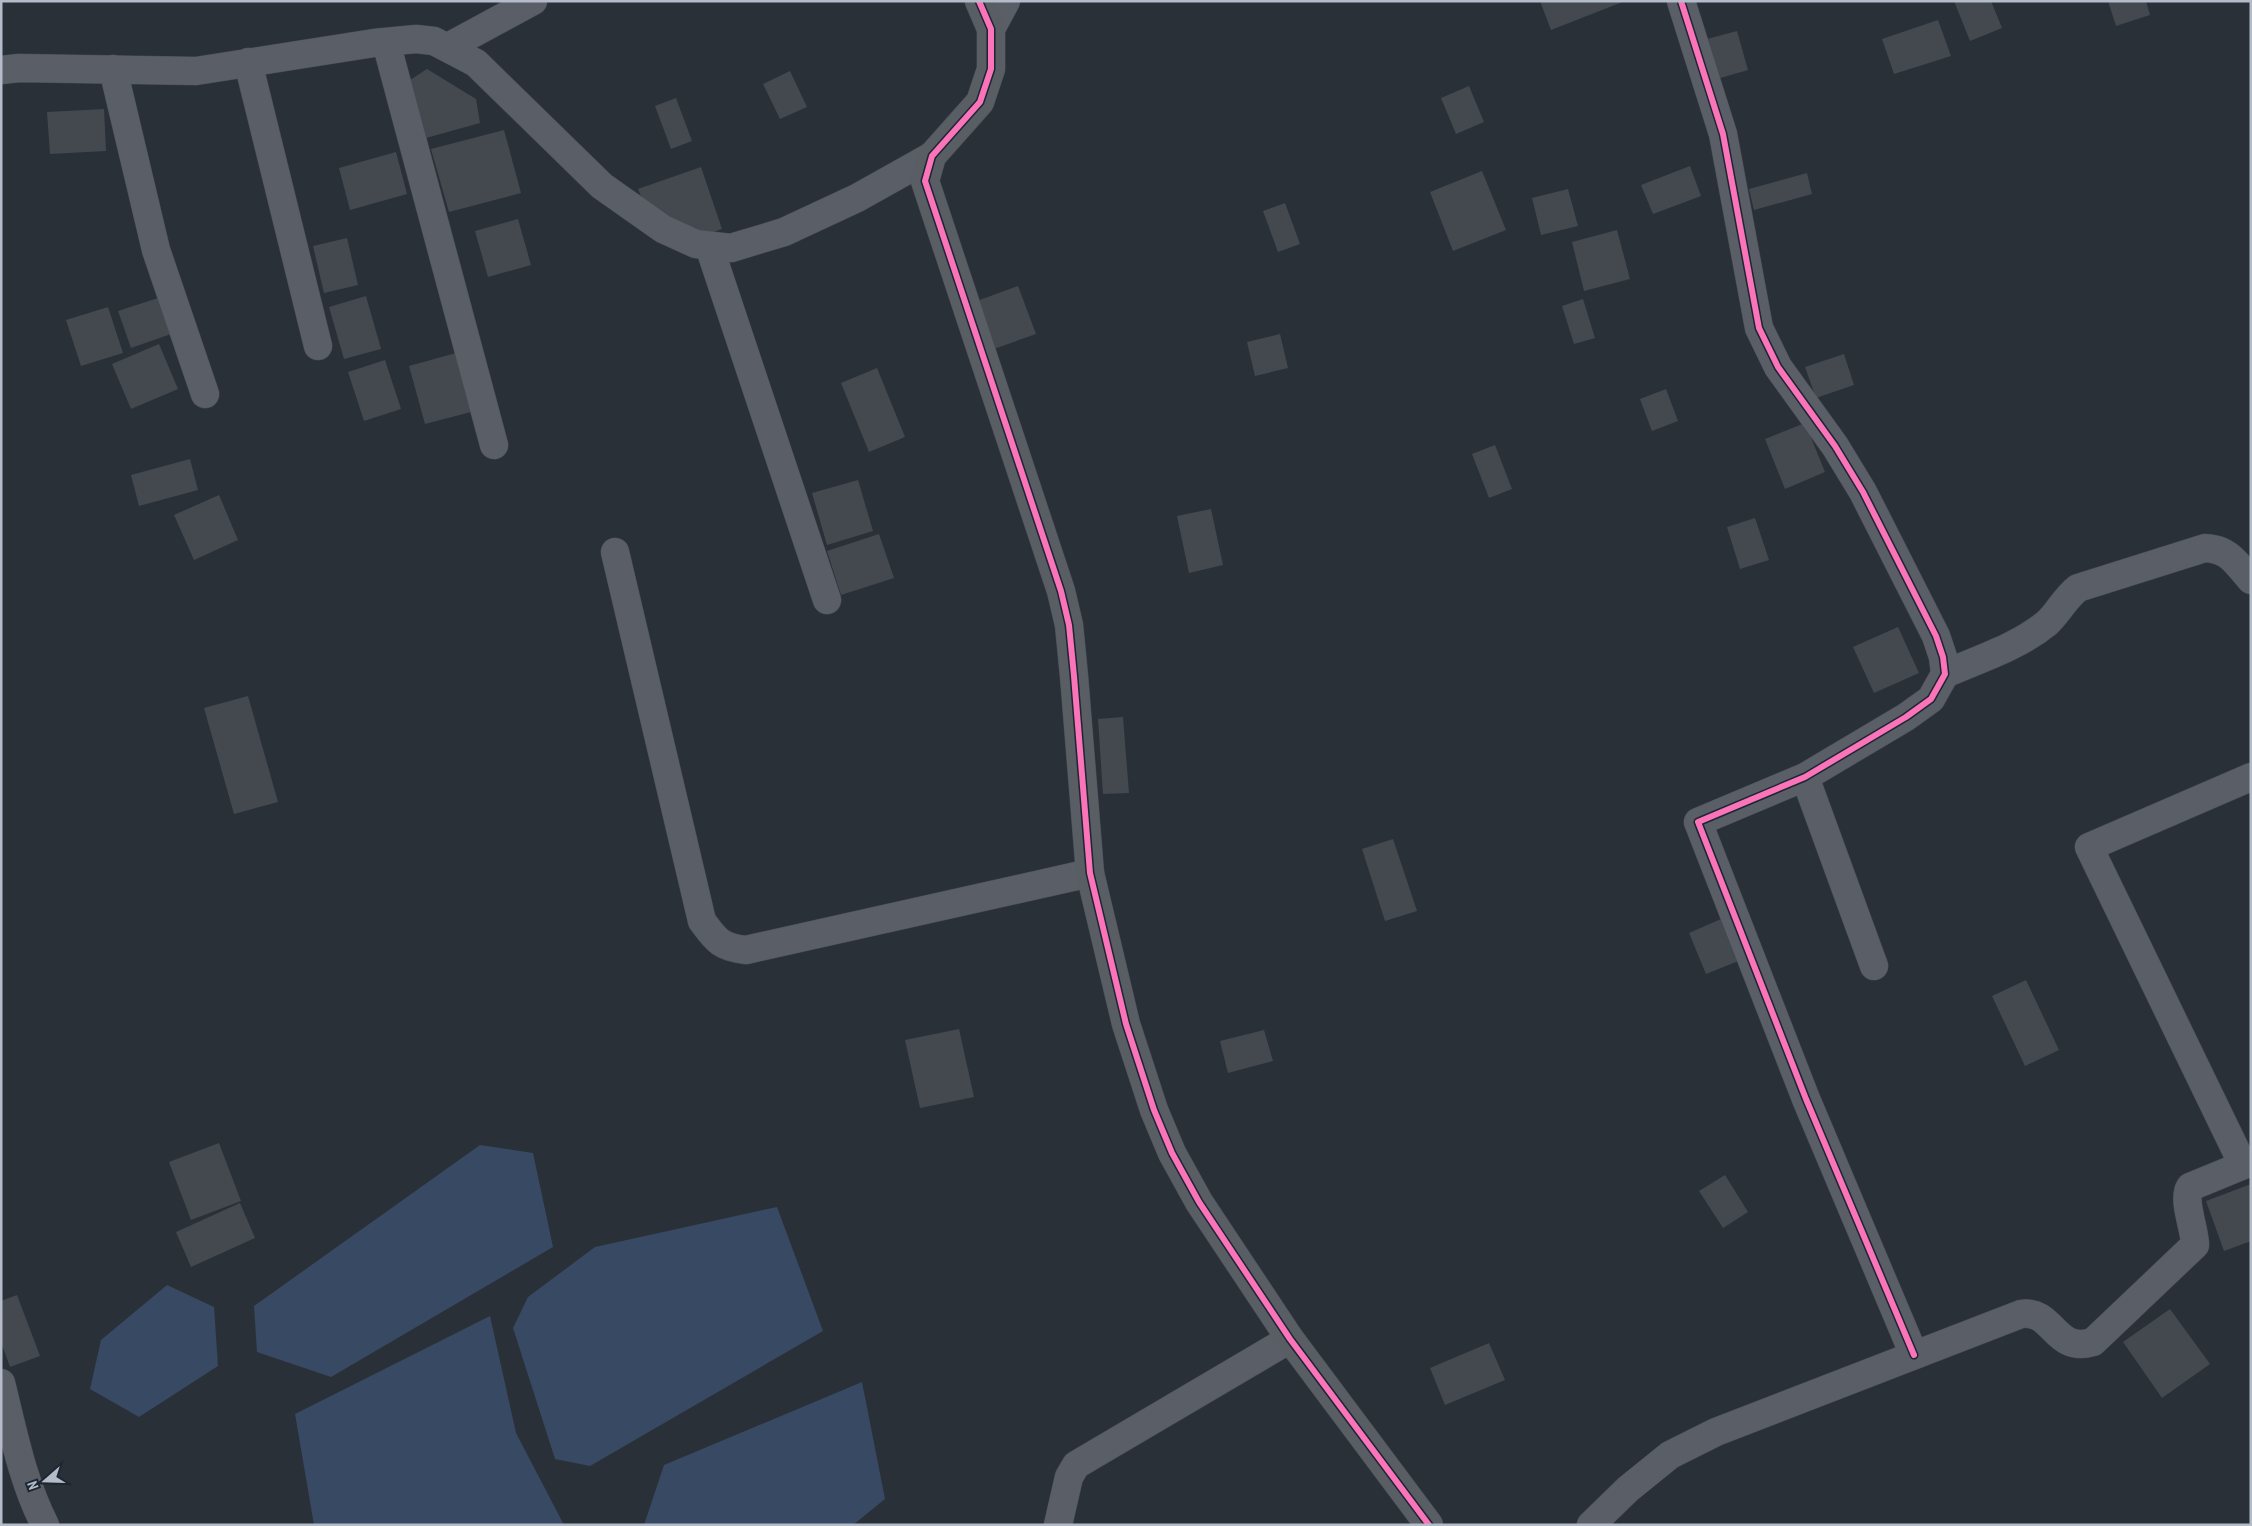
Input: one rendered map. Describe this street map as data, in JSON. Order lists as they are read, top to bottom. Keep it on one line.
{"north":"left"}
